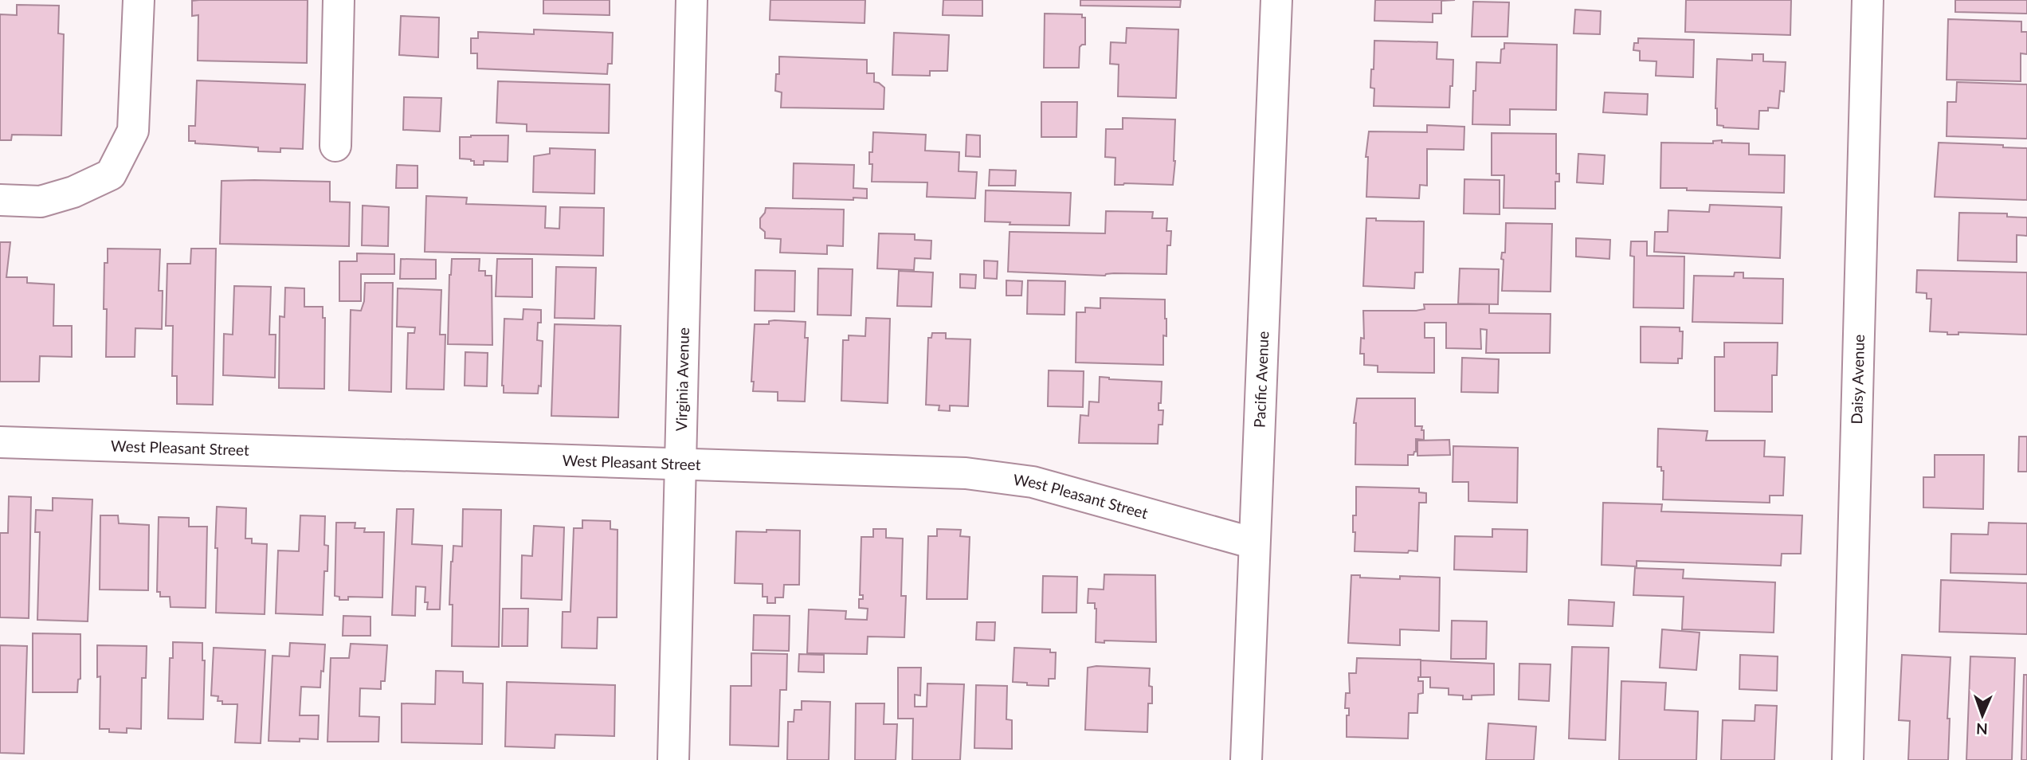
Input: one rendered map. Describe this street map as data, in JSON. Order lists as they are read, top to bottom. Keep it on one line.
{"streets":{"street":["Virginia Avenue","Pacific Avenue","Daisy Avenue","West Pleasant Street"]},"crossings":[["Virginia Avenue","West Pleasant Street"],["Pacific Avenue","West Pleasant Street"]],"north":"bottom"}
